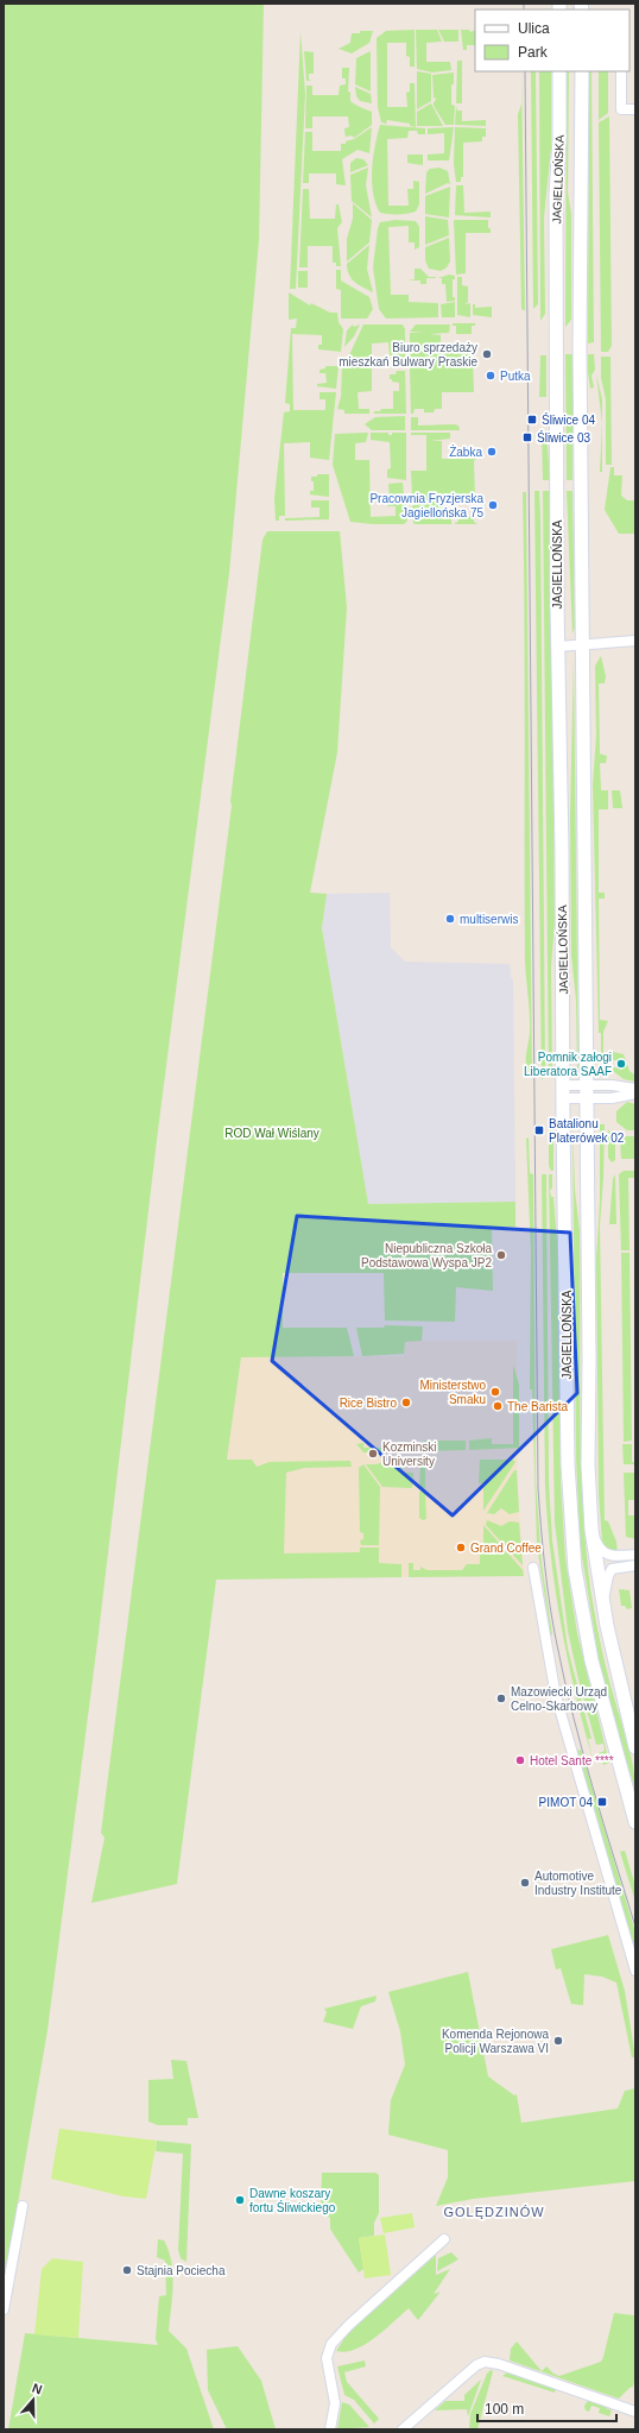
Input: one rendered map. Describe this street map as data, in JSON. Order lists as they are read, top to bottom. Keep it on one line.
{"streets":{"main road":["JAGIELLOŃSKA"]},"districts":["GOLĘDZINÓW"],"parks":["ROD Wał Wiślany"],"places":{"other":["Biuro sprzedaży mieszkań Bulwary Praskie","Putka","Żabka","Pracownia Fryzjerska Jagiellońska 75","multiserwis","Pomnik załogi Liberatora SAAF","Niepubliczna Szkoła Podstawowa Wyspa JP2","Ministerstwo Smaku","Rice Bistro","The Barista","Kozminski University","Grand Coffee","Mazowiecki Urząd Celno-Skarbowy","Hotel Sante ****","Automotive Industry Institute","Komenda Rejonowa Policji Warszawa VI","Dawne koszary fortu Śliwickiego","Stajnia Pociecha"],"transit":["Śliwice 04","Śliwice 03","Batalionu Platerówek 02","PIMOT 04"]},"legend":["Ulica","Park"],"scale_bar":"100 m","north":"top"}
